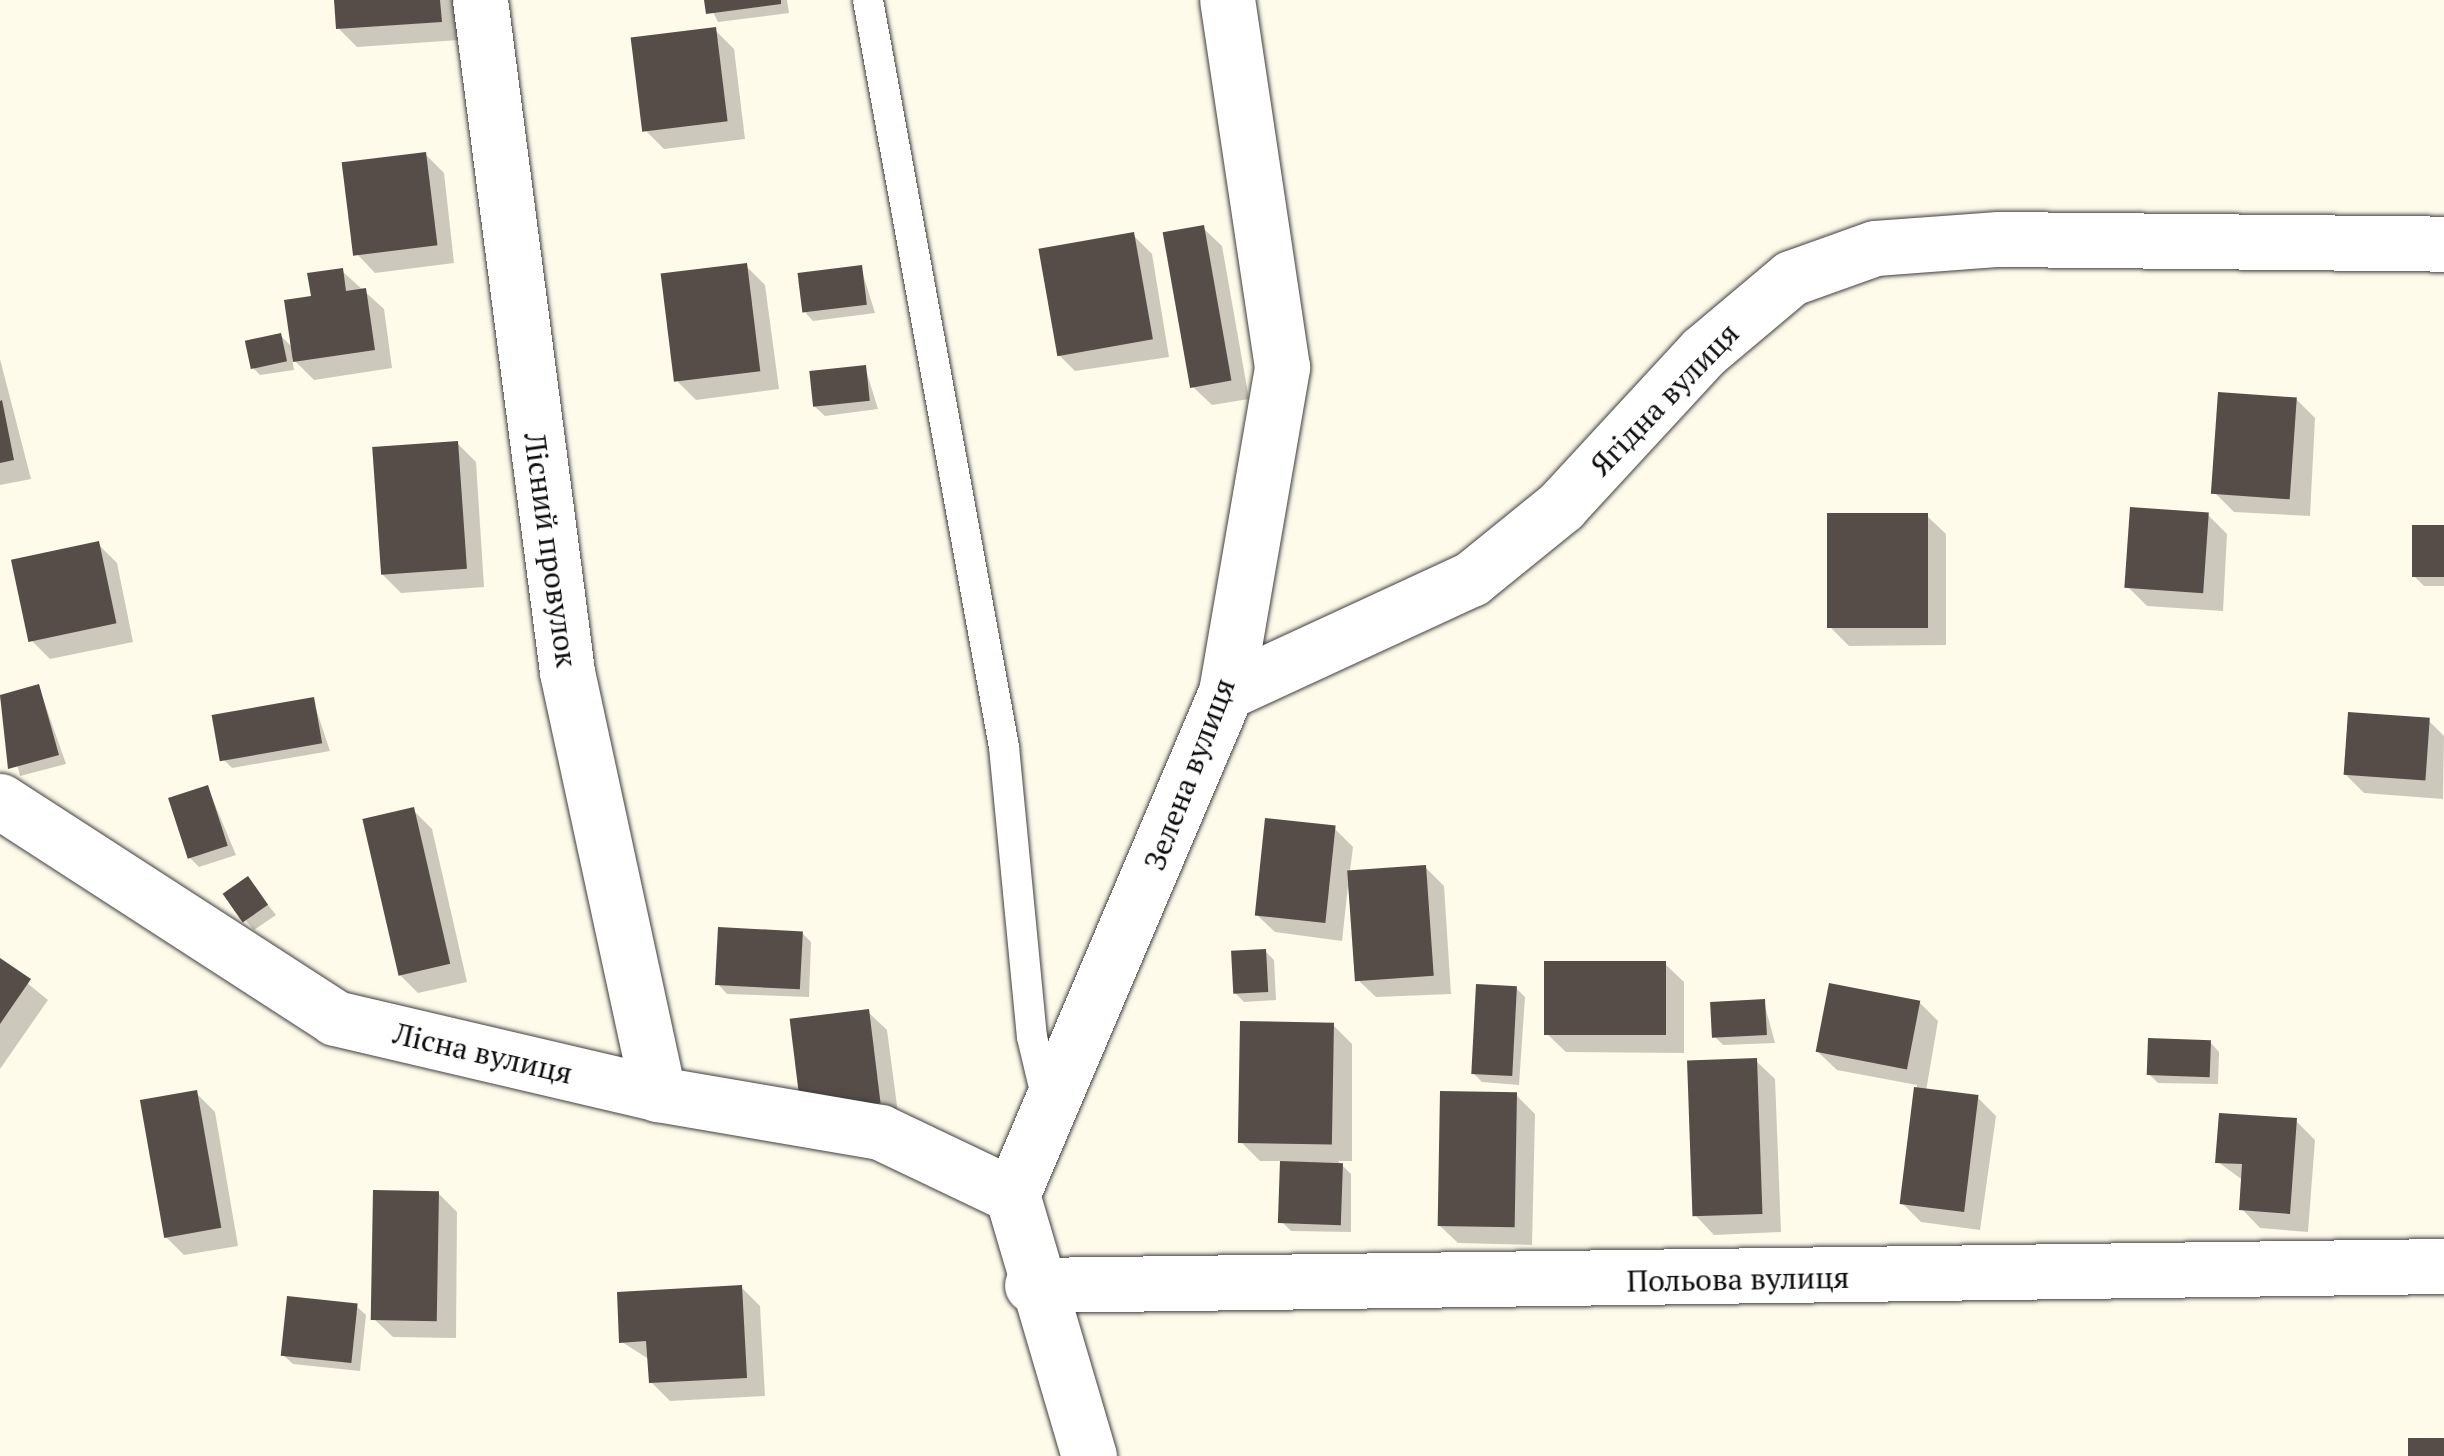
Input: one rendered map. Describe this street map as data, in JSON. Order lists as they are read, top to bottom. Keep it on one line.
{"streets":{"street":["Ягідна вулиця","Лісний провулок","Зелена вулиця","Лісна вулиця","Польова вулиця"]},"crossings":[["Ягідна вулиця","Зелена вулиця"],["Лісний провулок","Лісна вулиця"],["Зелена вулиця","Лісна вулиця"]]}
